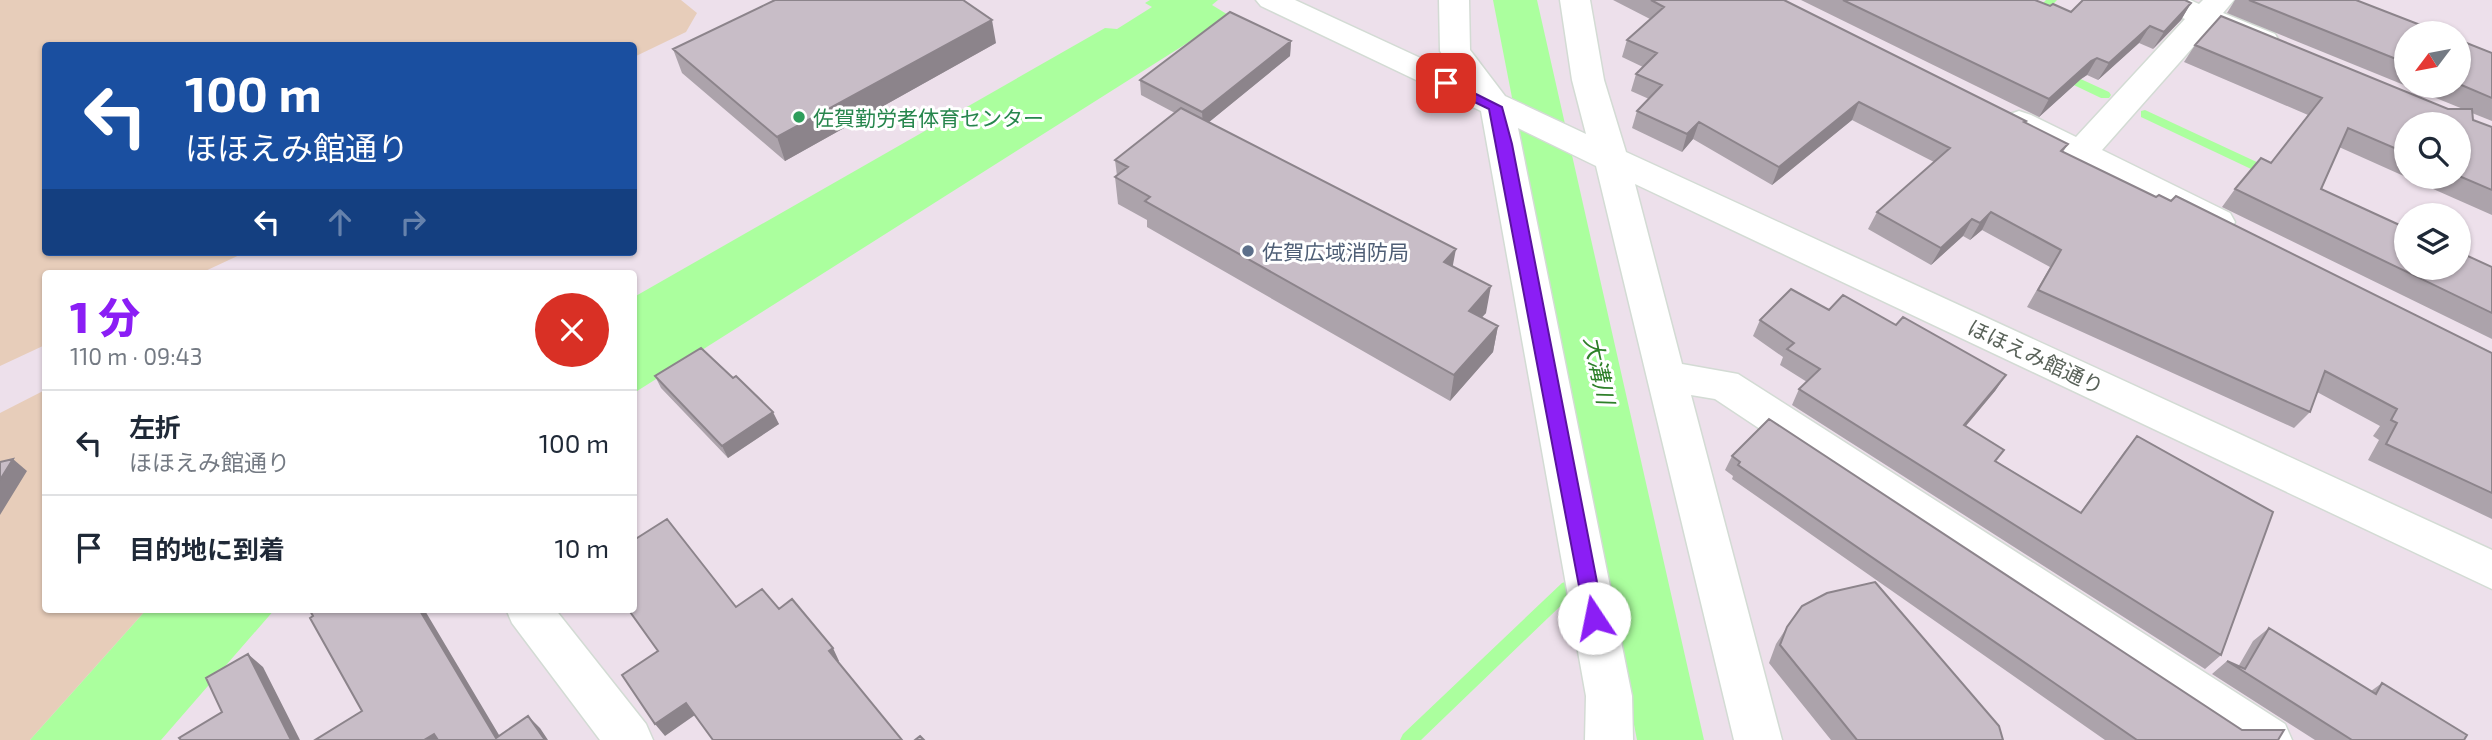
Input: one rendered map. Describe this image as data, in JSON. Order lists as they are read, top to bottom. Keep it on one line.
{"streets":{"street":["ほほえみ館通り"]},"water":["大溝川"],"places":["佐賀勤労者体育センター","佐賀広域消防局"],"north":"bottom left","page":{"turn":["100 m","ほほえみ館通り"],"heading":["1 分","110 m · 09:43"],"list":[{"name":"左折","note":"ほほえみ館通り","value":"100 m"},{"name":"目的地に到着","value":"10 m"}]}}
